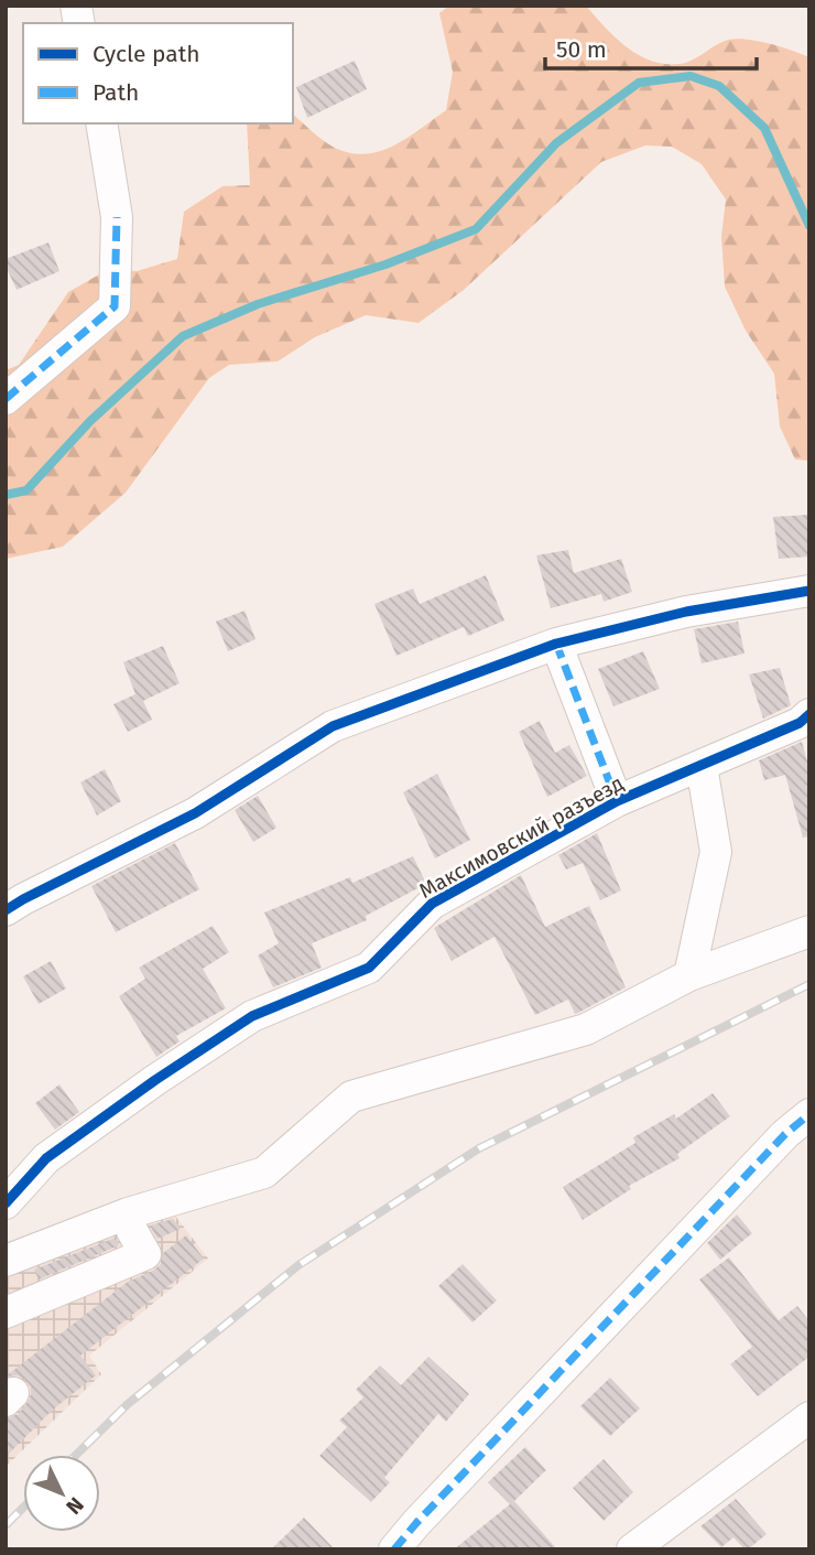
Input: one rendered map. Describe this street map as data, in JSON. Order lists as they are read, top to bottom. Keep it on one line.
{"streets":{"street":["Максимовский разъезд"]},"legend":["Cycle path","Path"],"scale_bar":"50 m","north":"bottom right"}
